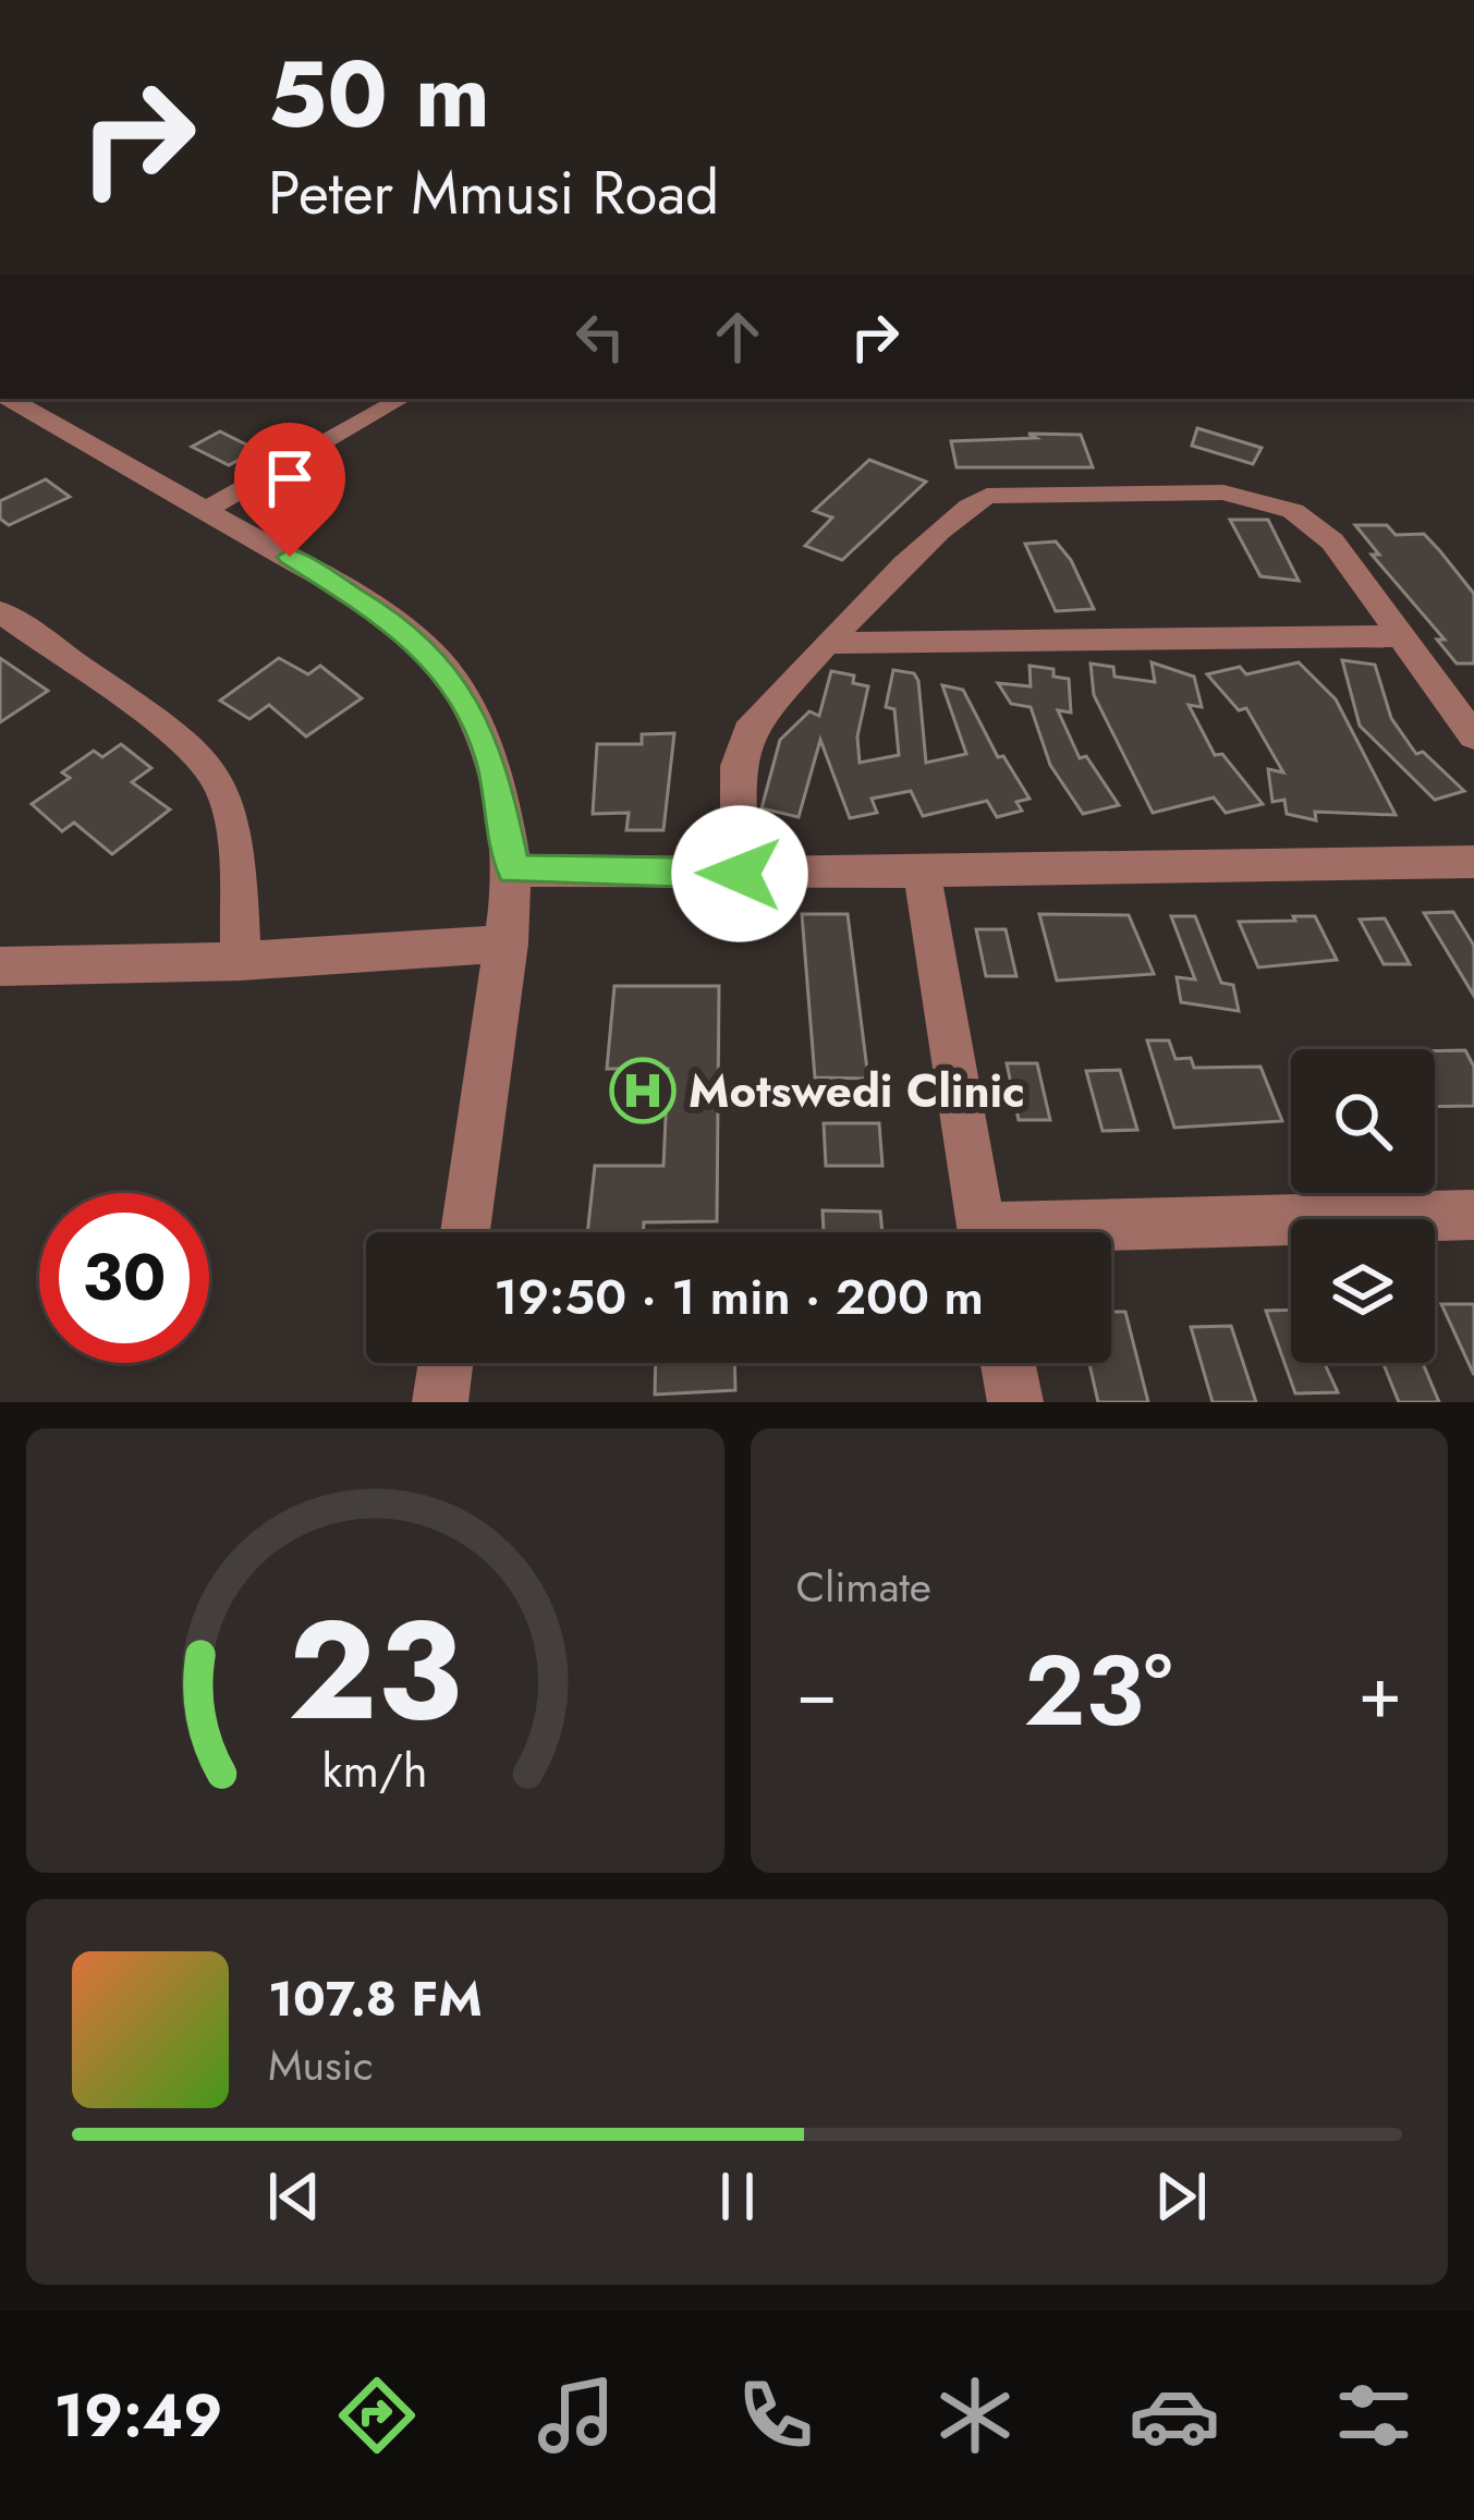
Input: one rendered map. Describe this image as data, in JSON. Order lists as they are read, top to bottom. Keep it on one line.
{"places":{"hospital":["Motswedi Clinic"]},"page":{"turn":["50 m","Peter Mmusi Road"],"limit":"30","trip":"19:50 · 1 min · 200 m","tile":"Climate","heat":["−","23°","+"],"song":["107.8 FM","Music"],"tabs":"19:49","gauge":["23","km/h"]}}
